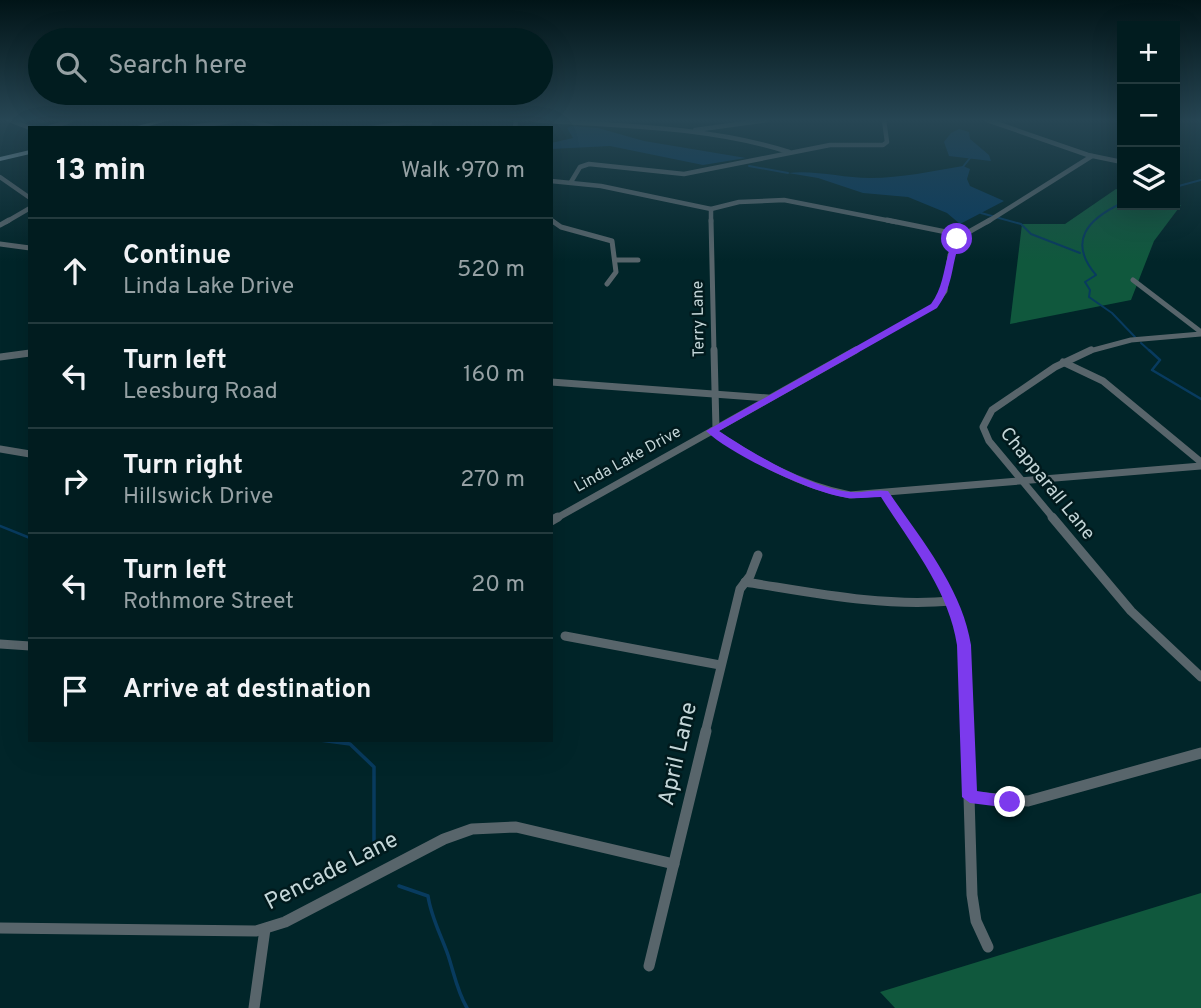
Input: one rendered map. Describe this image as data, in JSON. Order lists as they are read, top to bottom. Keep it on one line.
{"streets":{"street":["Terry Lane","Linda Lake Drive","Chapparall Lane","April Lane","Pencade Lane"]},"crossings":[["Terry Lane","Linda Lake Drive"],["April Lane","Pencade Lane"]],"page":{"map_buttons":["+","−"],"search":"Search here","heading":["13 min","Walk · 970 m"],"list":[["Continue","Linda Lake Drive","520 m"],["Turn left","Leesburg Road","160 m"],["Turn right","Hillswick Drive","270 m"],["Turn left","Rothmore Street","20 m"],"Arrive at destination"]}}
